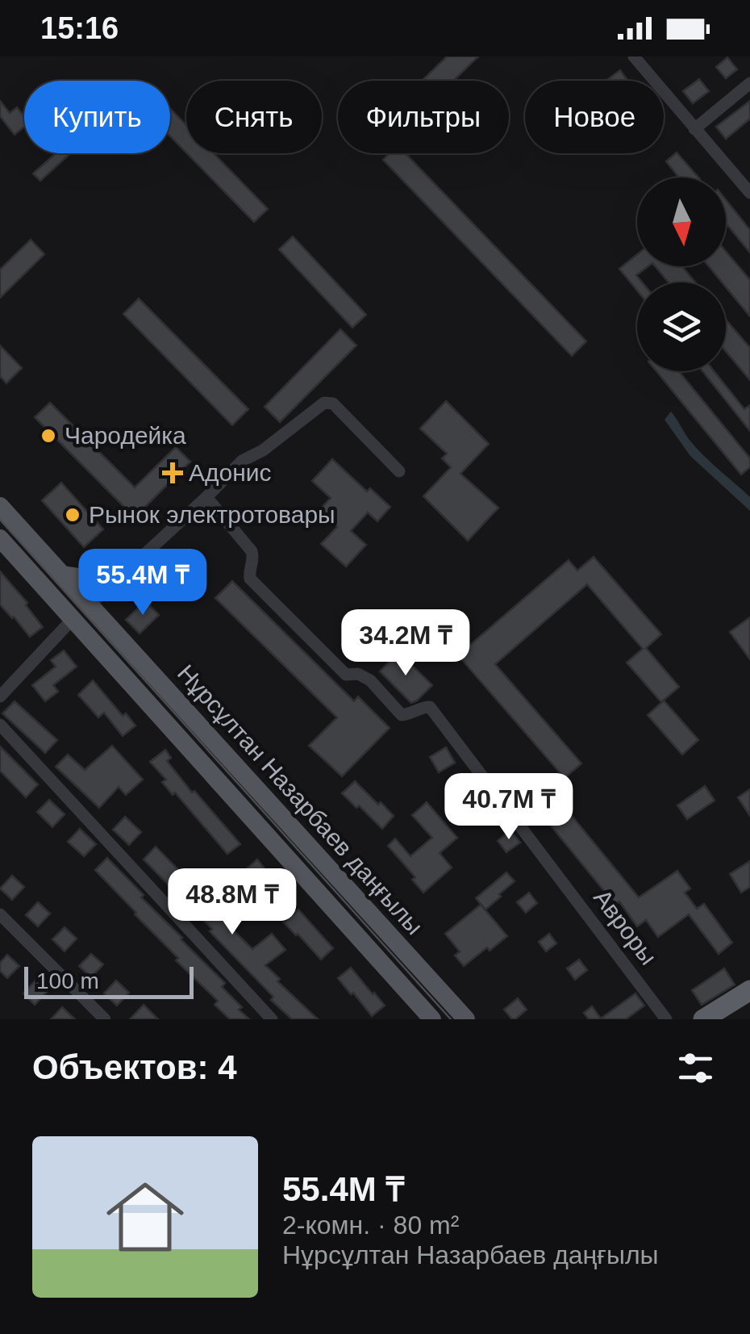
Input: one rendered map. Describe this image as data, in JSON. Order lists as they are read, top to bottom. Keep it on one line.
{"streets":{"main road":["Нұрсұлтан Назарбаев даңғылы"],"street":["Авроры"]},"places":{"other":["Чародейка","Рынок электротовары"],"health":["Адонис"]},"scale_bar":"100 m","north":"bottom","page":{"status":"15:16","chip":["Купить","Снять","Фильтры","Новое"],"price":["55.4M ₸","34.2M ₸","40.7M ₸","48.8M ₸"],"scale":"100 m","heading":"Объектов: 4","list":[{"name":"55.4M ₸","note":"2-комн. · 80 m² · Нұрсұлтан Назарбаев даңғылы"}]}}
